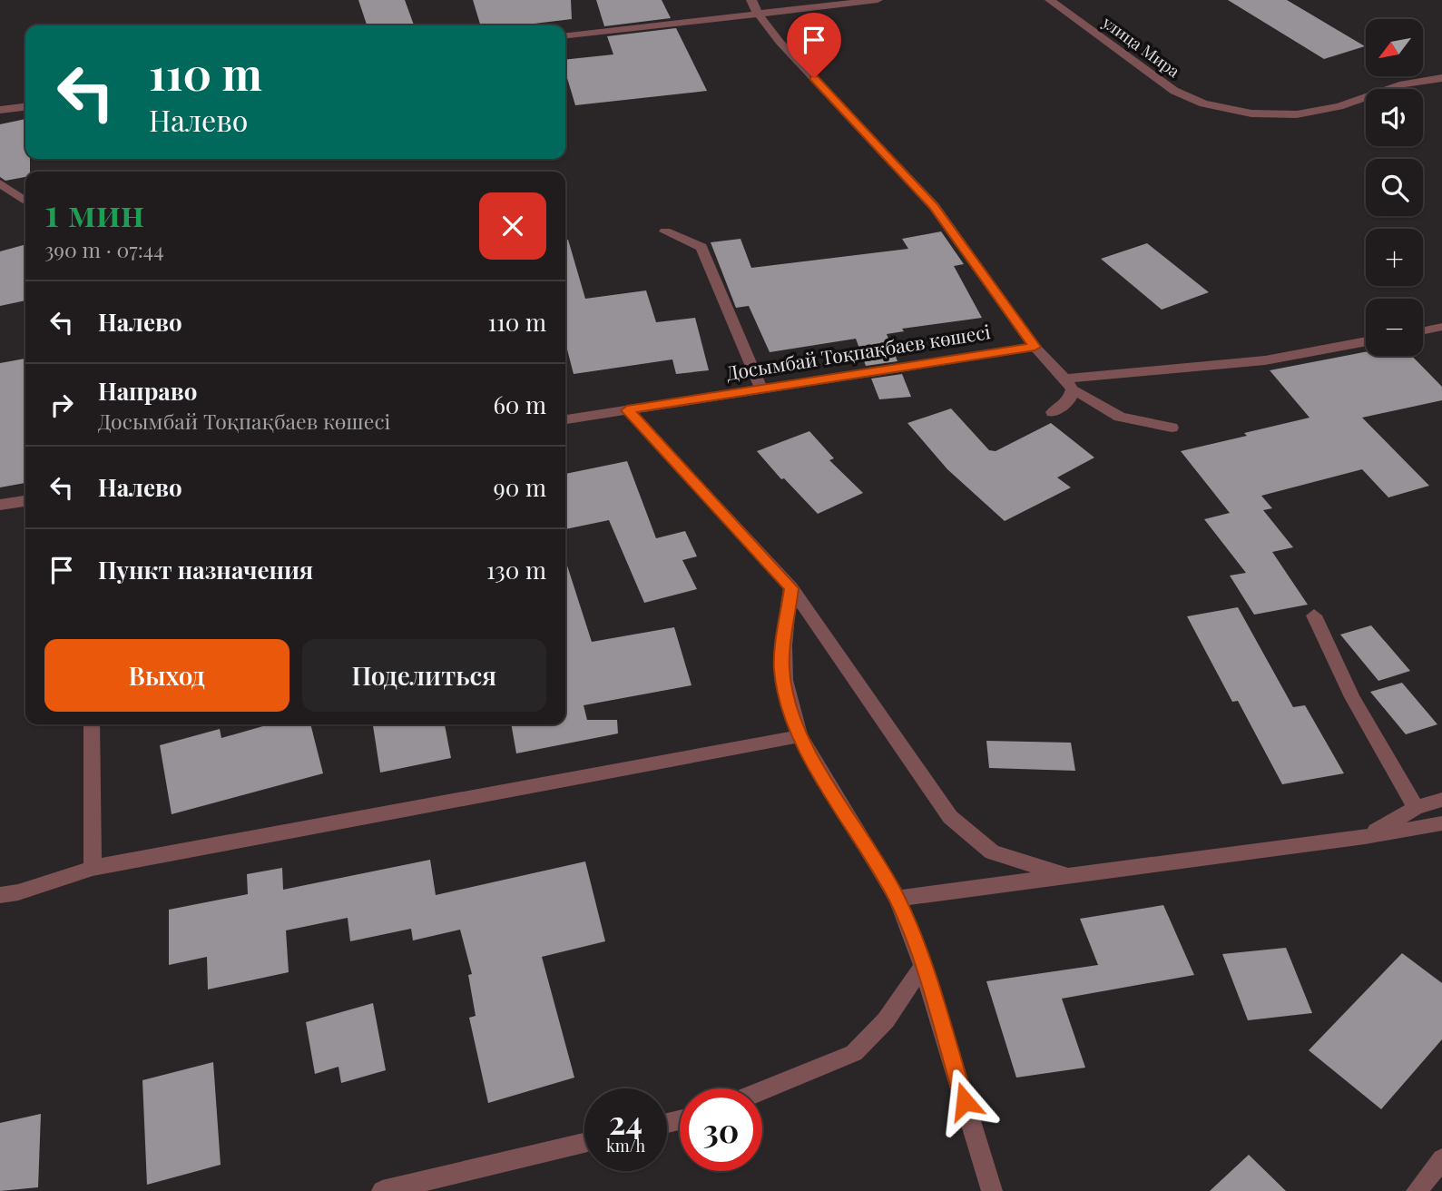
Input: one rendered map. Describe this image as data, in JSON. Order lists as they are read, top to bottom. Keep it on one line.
{"streets":{"street":["улица Мира","Досымбай Тоқпақбаев көшесі"]},"north":"bottom left","page":{"map_buttons":["+","−"],"turn":["110 m","Налево"],"heading":["1 мин","390 m · 07:44"],"list":[{"name":"Налево","value":"110 m"},{"name":"Направо","note":"Досымбай Тоқпақбаев көшесі","value":"60 m"},{"name":"Налево","value":"90 m"},{"name":"Пункт назначения","value":"130 m"}],"buttons":["Выход","Поделиться"],"speed":"24 km/h","limit":"30"}}
